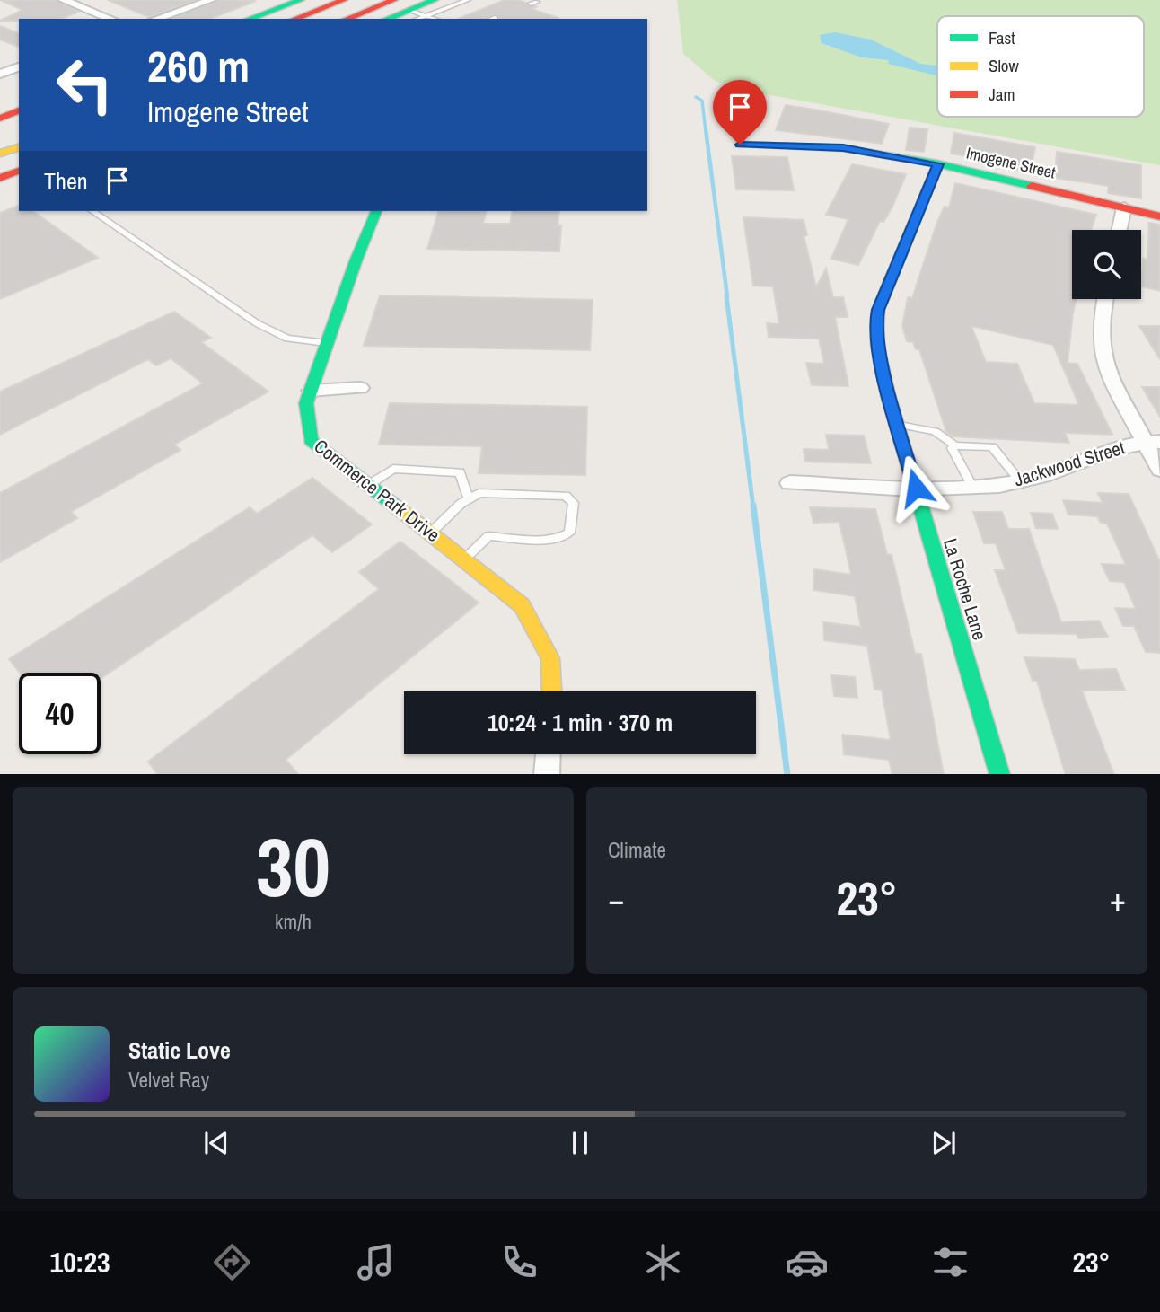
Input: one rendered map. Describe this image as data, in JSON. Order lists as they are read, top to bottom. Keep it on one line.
{"streets":{"main road":["Imogene Street","Commerce Park Drive","La Roche Lane"],"street":["Jackwood Street"]},"crossings":[["Imogene Street","La Roche Lane"],["Jackwood Street","La Roche Lane"]],"legend":["Fast","Slow","Jam"],"page":{"turn":["260 m","Imogene Street"],"then":"Then","limit":"40","trip":"10:24 · 1 min · 370 m","tile":[["30","km/h"],"Climate"],"heat":["−","23°","+"],"song":["Static Love","Velvet Ray"],"tabs":["10:23","23°"]}}
